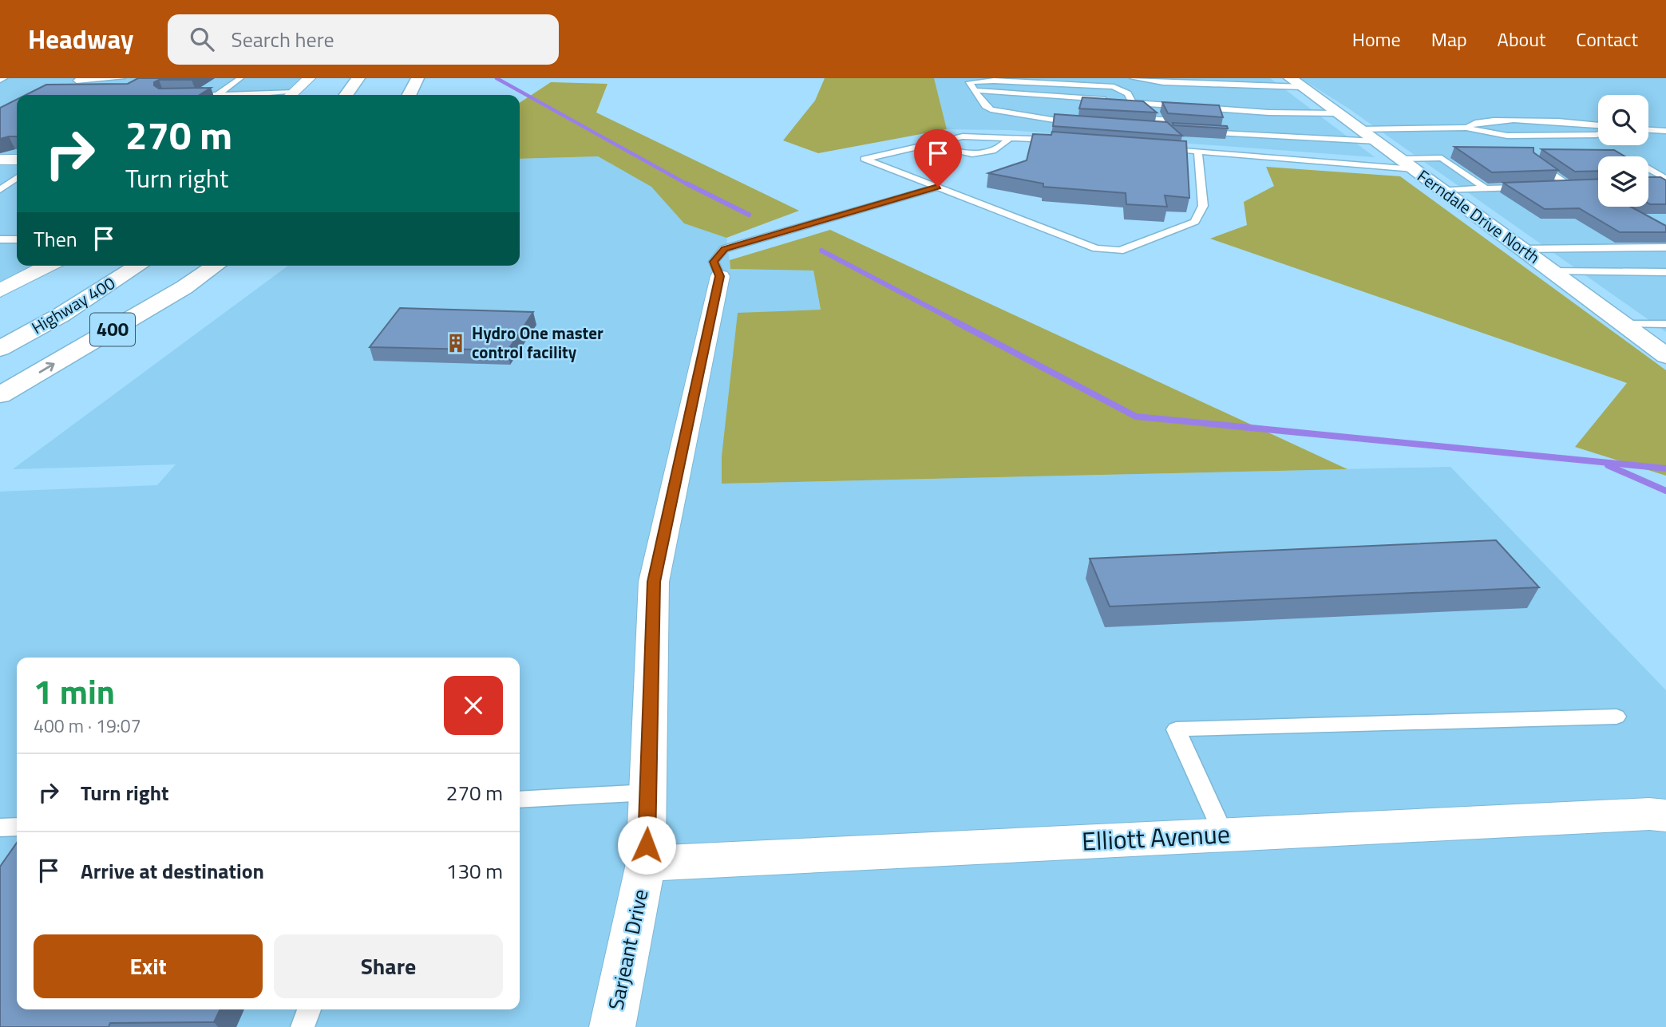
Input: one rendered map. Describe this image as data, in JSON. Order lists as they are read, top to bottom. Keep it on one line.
{"streets":{"main road":["Ferndale Drive North","Highway 400","400"],"street":["Elliott Avenue","Sarjeant Drive"]},"crossings":[["Elliott Avenue","Sarjeant Drive"]],"places":{"building":["Hydro One master control facility"]},"page":{"header":"Headway","search":"Search here","nav":["Home","Map","About","Contact"],"turn":["270 m","Turn right"],"then":"Then","heading":["1 min","400 m · 19:07"],"list":[{"name":"Turn right","value":"270 m"},{"name":"Arrive at destination","value":"130 m"}],"buttons":["Exit","Share"]}}
